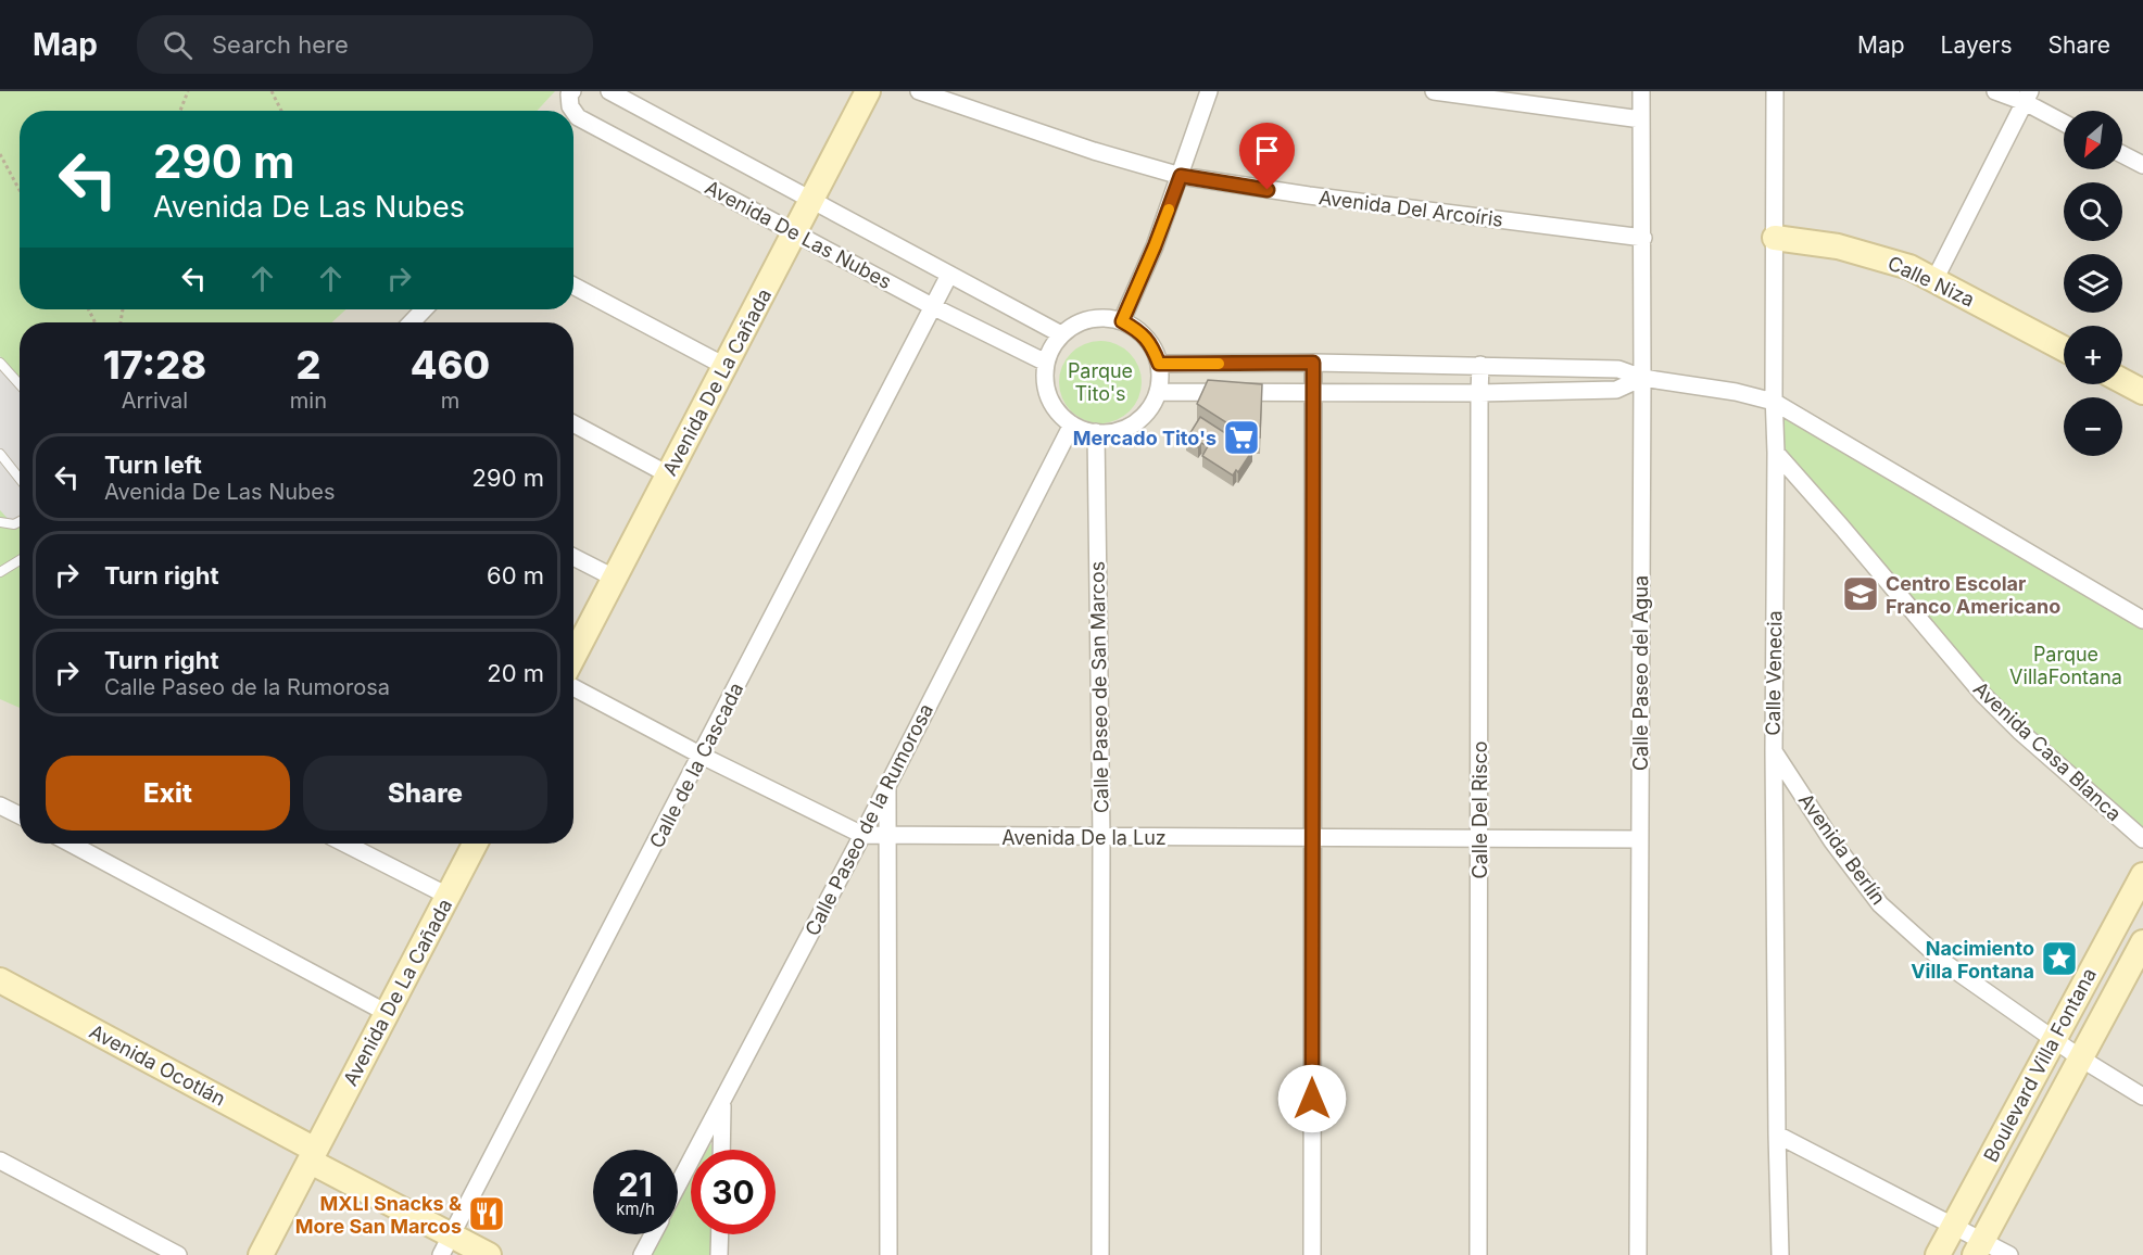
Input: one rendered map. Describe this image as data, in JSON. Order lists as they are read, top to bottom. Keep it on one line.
{"streets":{"main road":["Calle Niza","Avenida De La Cañada","Avenida Ocotlán","Boulevard Villa Fontana"],"street":["Avenida Del Arcoíris","Avenida De Las Nubes","Calle Paseo del Agua","Calle Venecia","Calle Paseo de San Marcos","Avenida Casa Blanca","Calle de la Cascada","Calle Del Risco","Calle Paseo de la Rumorosa","Avenida De la Luz","Avenida Berlín"]},"crossings":[["Avenida Del Arcoíris","Calle Paseo del Agua"],["Avenida De Las Nubes","Avenida De La Cañada"],["Avenida De Las Nubes","Calle Paseo de San Marcos"],["Avenida De Las Nubes","Calle de la Cascada"],["Avenida De Las Nubes","Calle Paseo de la Rumorosa"],["Calle Niza","Calle Venecia"],["Avenida De La Cañada","Avenida Ocotlán"],["Calle Paseo del Agua","Avenida De la Luz"],["Calle Venecia","Avenida Casa Blanca"],["Calle Venecia","Avenida Berlín"],["Calle Paseo de San Marcos","Calle Paseo de la Rumorosa"],["Calle Paseo de San Marcos","Avenida De la Luz"],["Calle de la Cascada","Avenida De la Luz"],["Calle de la Cascada","Avenida Ocotlán"],["Calle Del Risco","Avenida De la Luz"],["Calle Paseo de la Rumorosa","Avenida De la Luz"],["Avenida Berlín","Boulevard Villa Fontana"]],"parks":["Parque Tito's","Parque VillaFontana"],"places":{"supermarket":["Mercado Tito's"],"school or university":["Centro Escolar Franco Americano"],"place":["Nacimiento Villa Fontana"],"restaurant":["MXLI Snacks & More San Marcos"]},"north":"bottom left","page":{"header":"Map","search":"Search here","nav":["Map","Layers","Share"],"map_buttons":["+","−"],"turn":["290 m","Avenida De Las Nubes"],"eta":["17:28","Arrival","2","min","460","m"],"list":[{"name":"Turn left","note":"Avenida De Las Nubes","value":"290 m"},{"name":"Turn right","value":"60 m"},{"name":"Turn right","note":"Calle Paseo de la Rumorosa","value":"20 m"}],"buttons":["Exit","Share"],"speed":"21 km/h","limit":"30"}}
